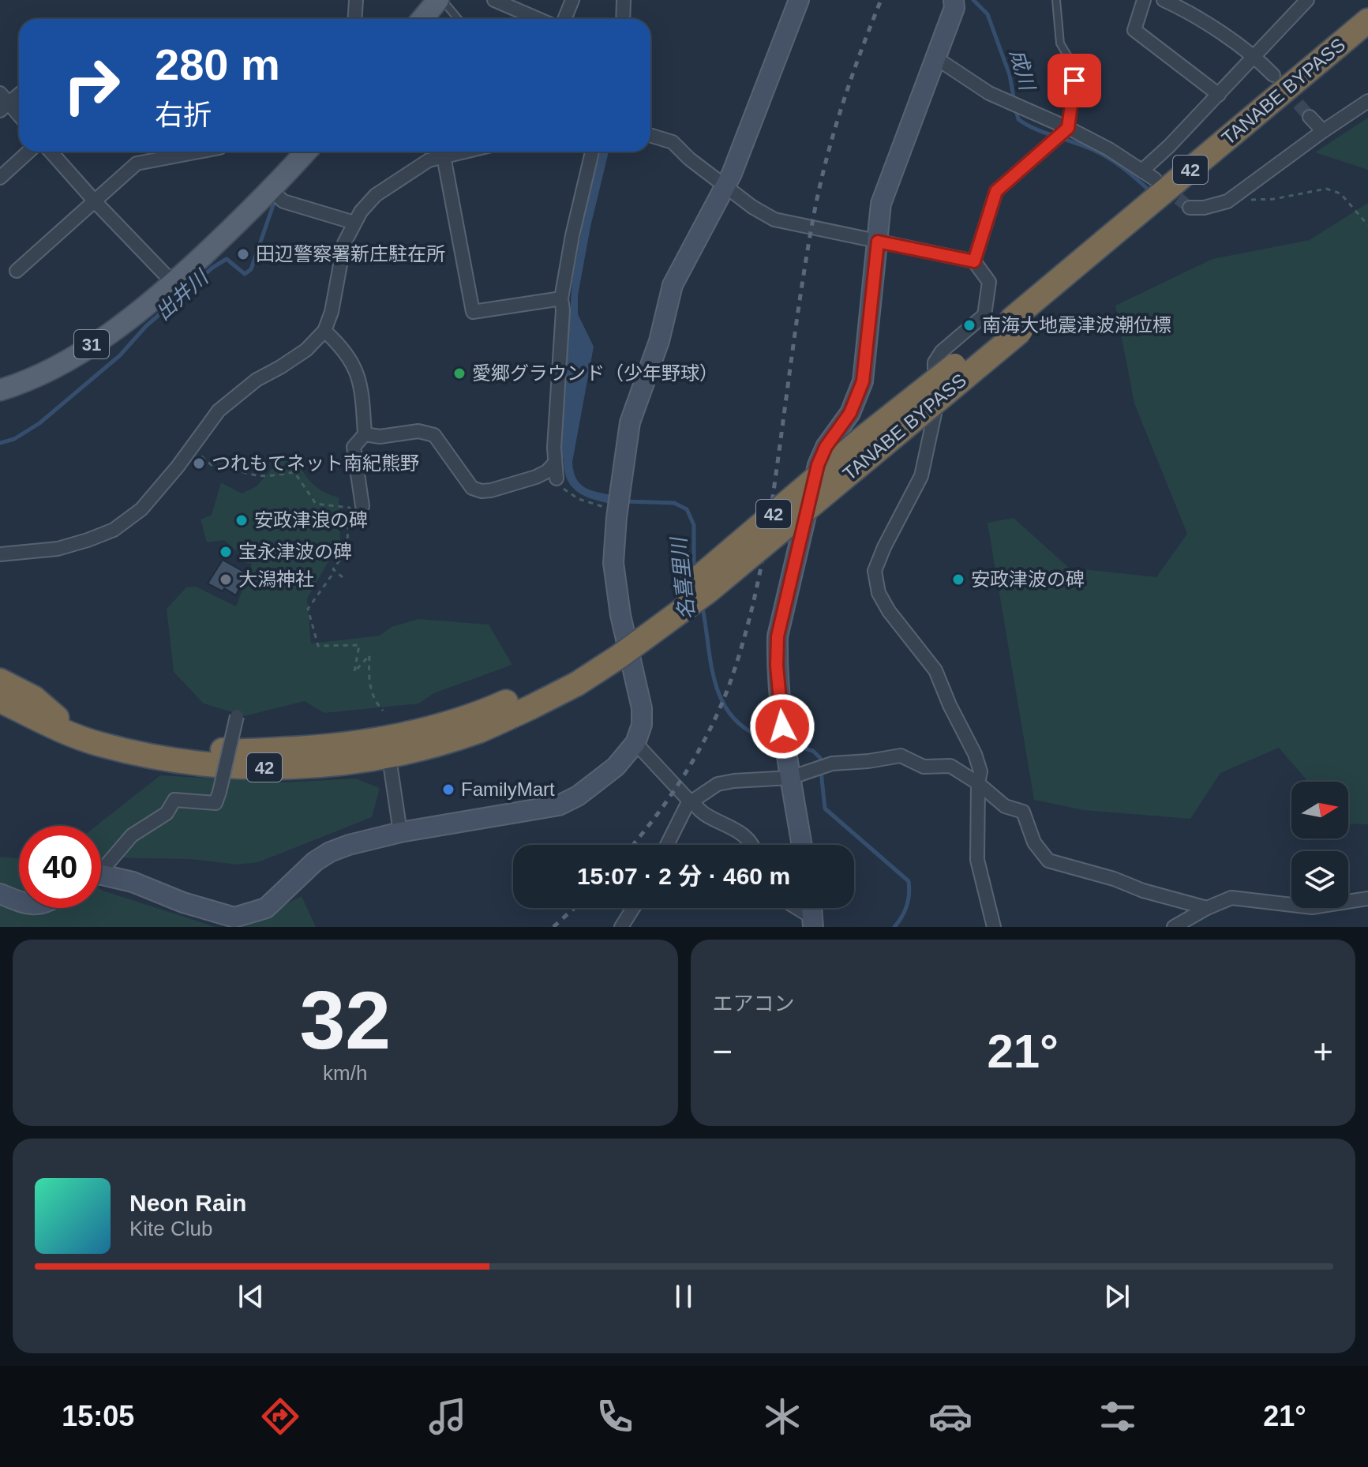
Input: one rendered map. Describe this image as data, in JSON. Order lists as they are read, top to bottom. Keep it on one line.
{"streets":{"highway":["TANABE BYPASS","42"],"main road":["31"]},"crossings":[["TANABE BYPASS","42"]],"water":["成川","出井川","名喜里川"],"places":["田辺警察署新庄駐在所","南海大地震津波潮位標","愛郷グラウンド（少年野球）","つれもてネット南紀熊野","安政津浪の碑","宝永津波の碑","大潟神社","安政津波の碑","FamilyMart"],"north":"right","page":{"turn":["280 m","右折"],"limit":"40","trip":"15:07 · 2 分 · 460 m","tile":[["32","km/h"],"エアコン"],"heat":["−","21°","+"],"song":["Neon Rain","Kite Club"],"tabs":["15:05","21°"]}}
